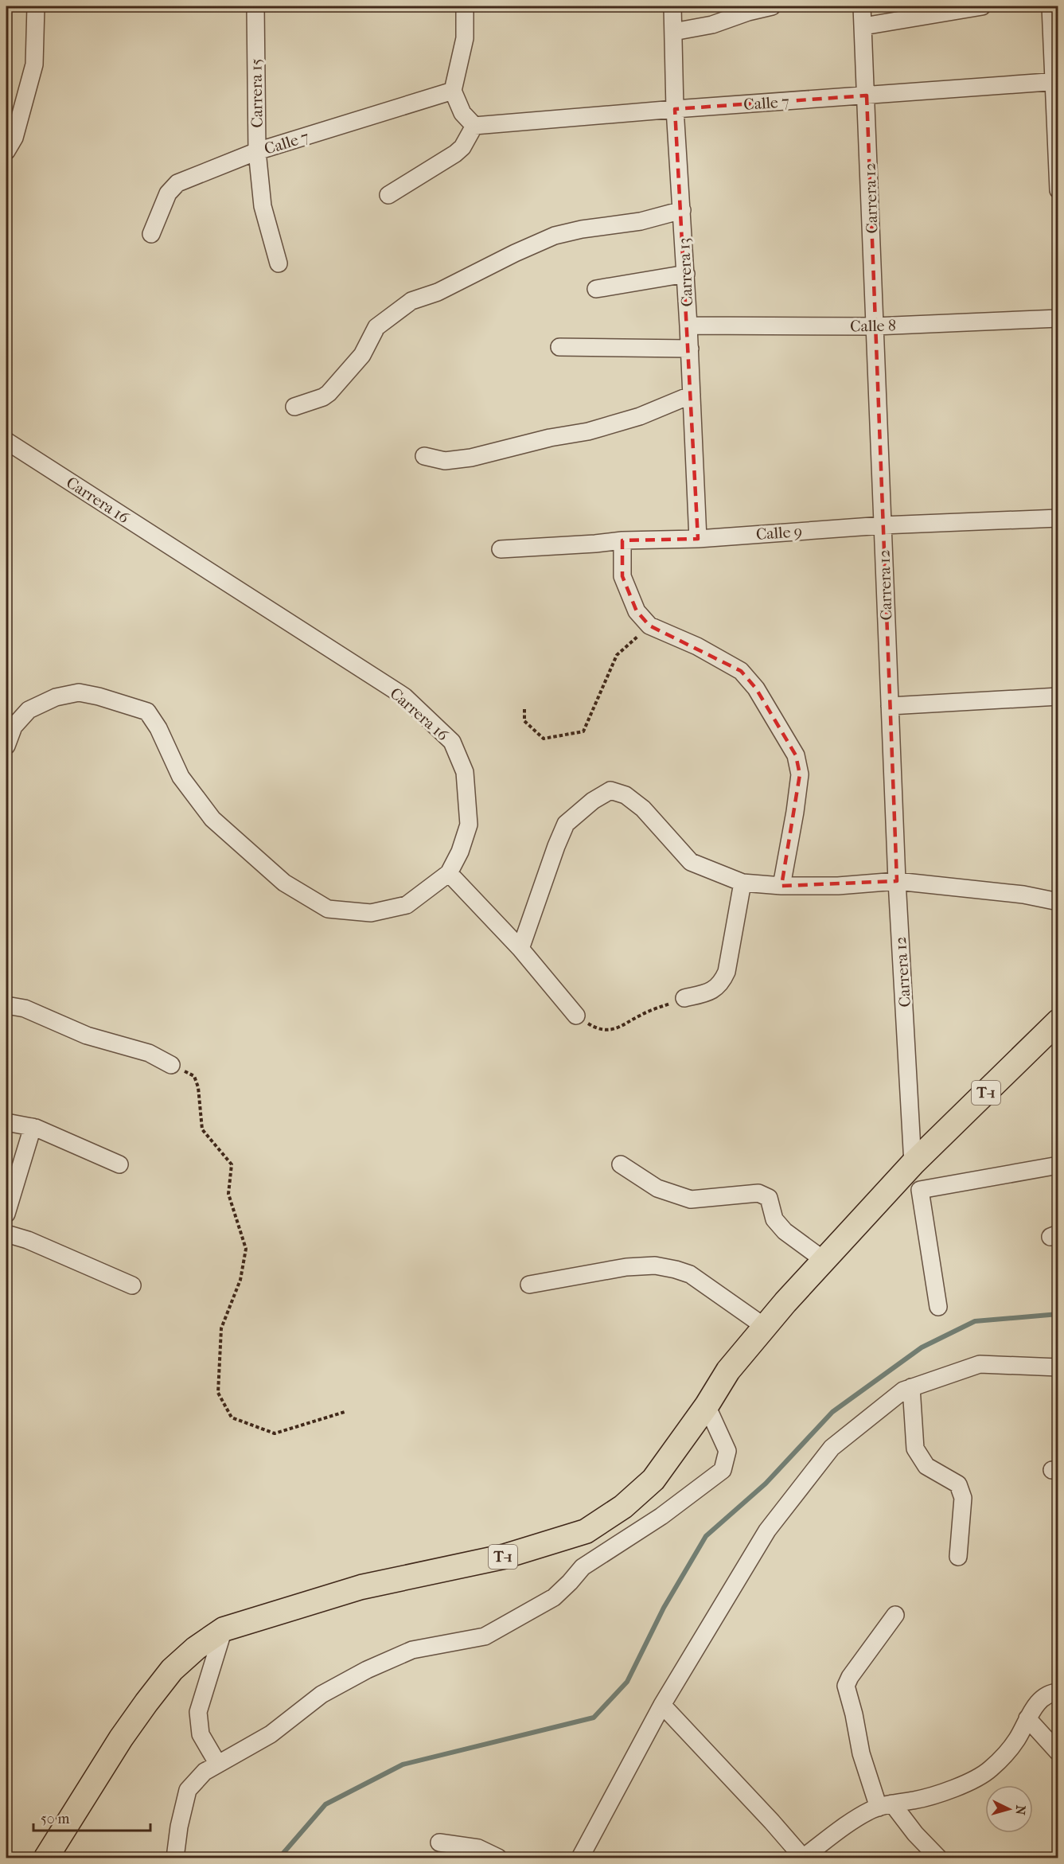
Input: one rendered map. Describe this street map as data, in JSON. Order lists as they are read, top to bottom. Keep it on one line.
{"streets":{"highway":["T-1"],"street":["Carrera 15","Calle 7","Carrera 12","Carrera 13","Calle 8","Carrera 16","Calle 9"]},"crossings":[["Carrera 15","Calle 7"],["Calle 7","Carrera 12"],["Calle 7","Carrera 13"],["Carrera 12","Calle 8"],["Carrera 12","Calle 9"],["Carrera 12","T-1"],["Carrera 13","Calle 8"],["Carrera 13","Calle 9"]],"scale_bar":"50 m","north":"right"}
